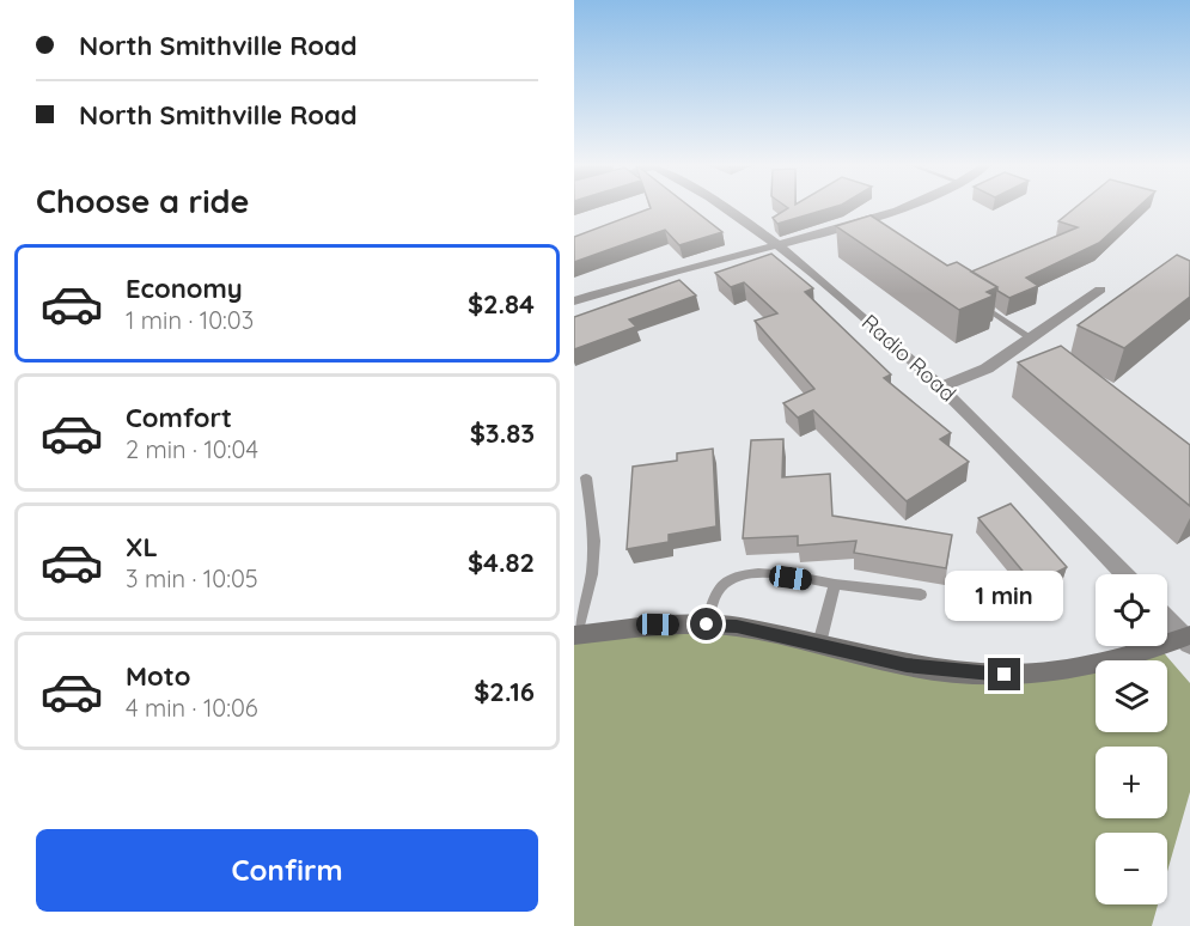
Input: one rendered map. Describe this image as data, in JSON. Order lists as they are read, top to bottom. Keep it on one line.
{"streets":{"street":["Radio Road"]},"page":{"banner":["North Smithville Road","North Smithville Road"],"heading":"Choose a ride","list":[{"name":"Economy","note":"1 min · 10:03","value":"$2.84"},{"name":"Comfort","note":"2 min · 10:04","value":"$3.83"},{"name":"XL","note":"3 min · 10:05","value":"$4.82"},{"name":"Moto","note":"4 min · 10:06","value":"$2.16"}],"bubble":"1 min","map_buttons":["+","−"],"buttons":"Confirm"}}
